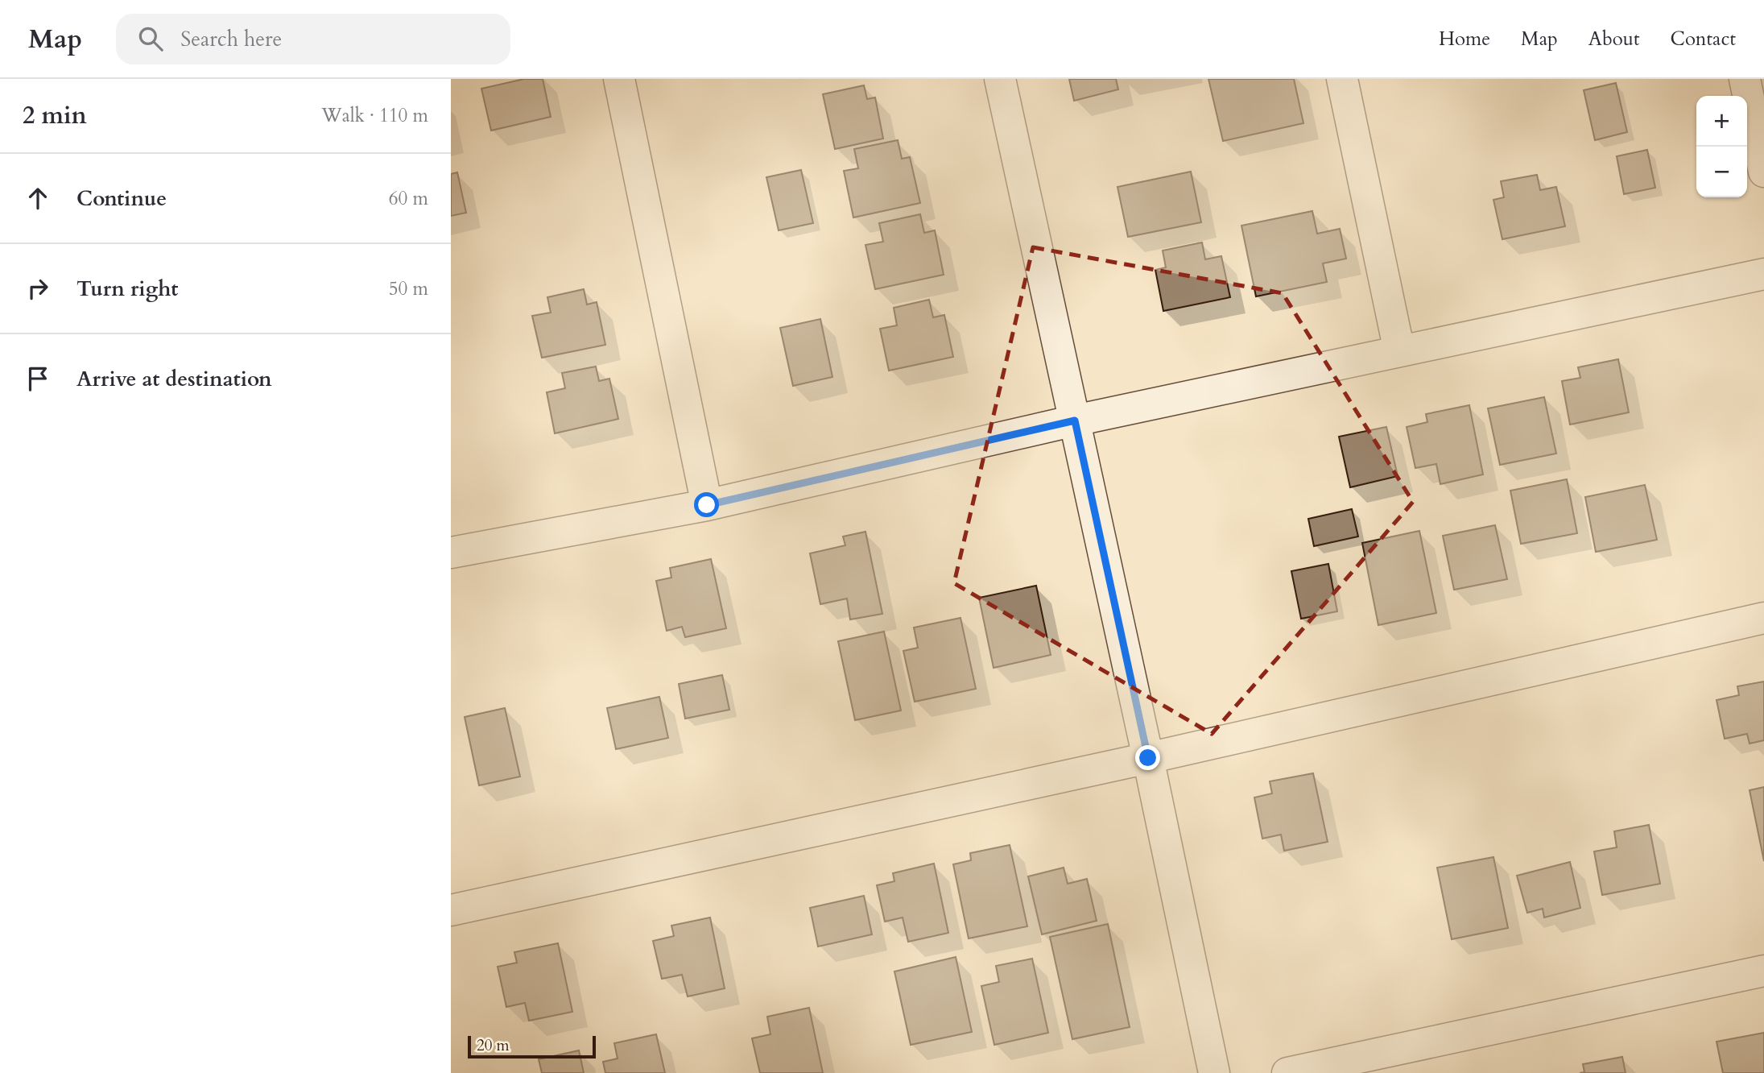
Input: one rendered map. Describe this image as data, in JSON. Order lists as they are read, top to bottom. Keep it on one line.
{"scale_bar":"20 m","page":{"header":"Map","search":"Search here","nav":["Home","Map","About","Contact"],"heading":["2 min","Walk · 110 m"],"map_buttons":["+","−"],"list":[["Continue","60 m"],["Turn right","50 m"],"Arrive at destination"],"scale":"20 m"}}
